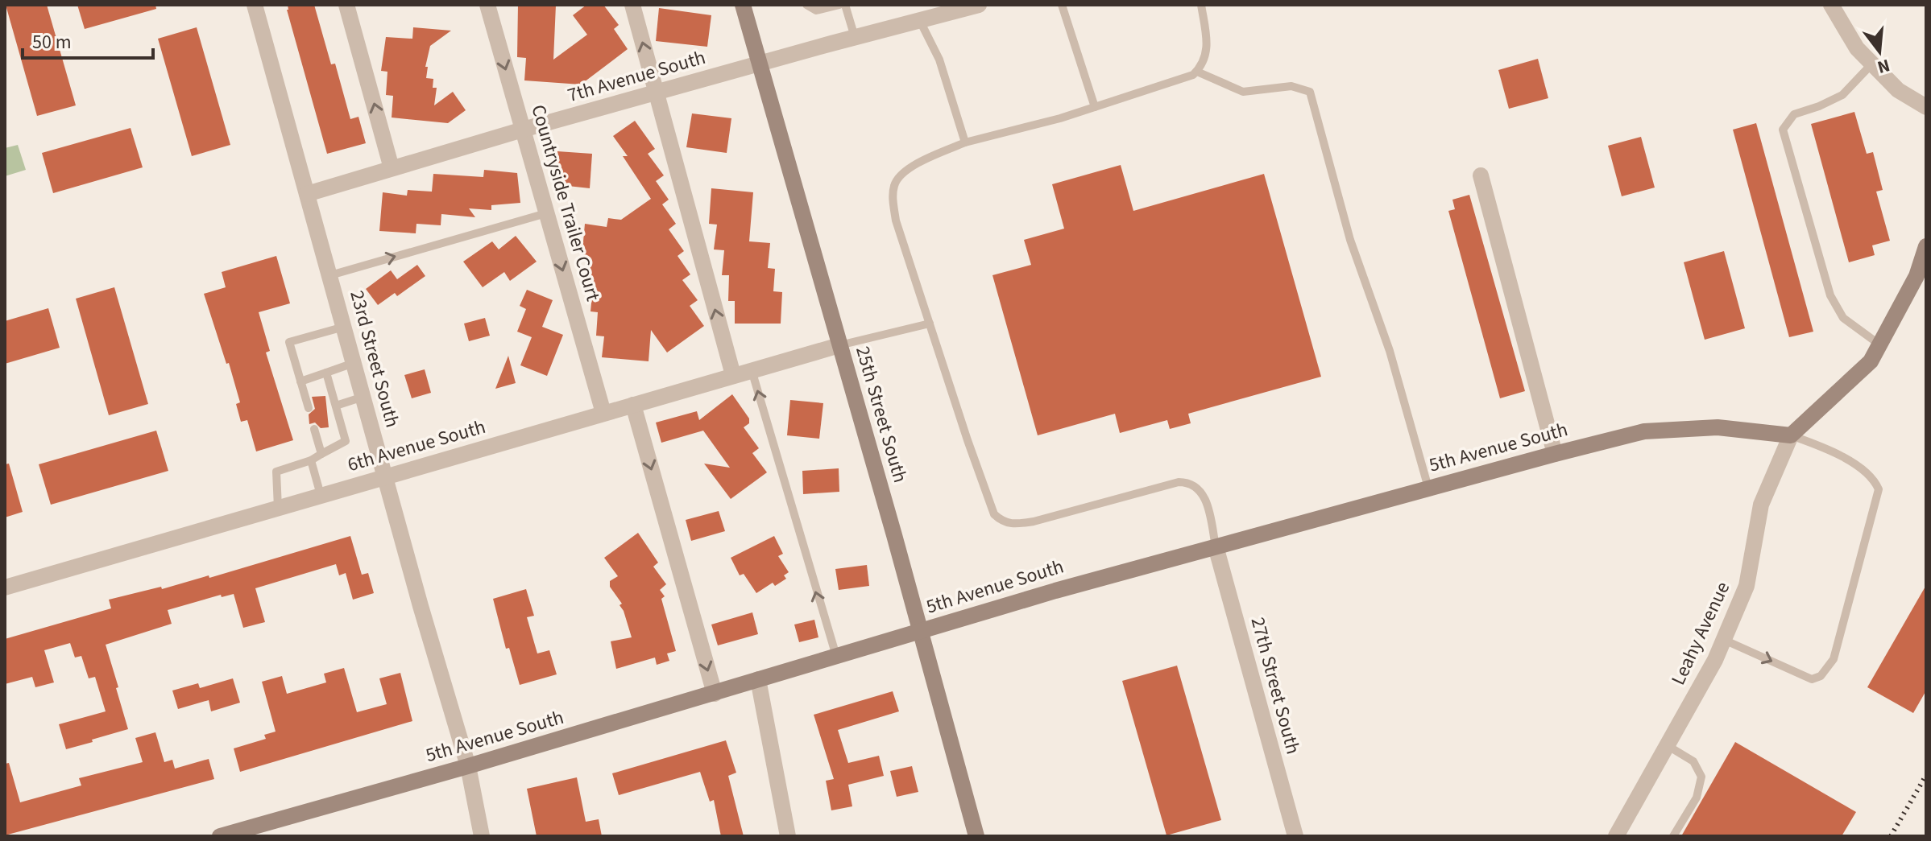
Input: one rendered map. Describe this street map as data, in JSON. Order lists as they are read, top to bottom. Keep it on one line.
{"streets":{"street":["7th Avenue South","Countryside Trailer Court","23rd Street South","25th Street South","6th Avenue South","5th Avenue South","Leahy Avenue","27th Street South"]},"crossings":[["7th Avenue South","Countryside Trailer Court"],["7th Avenue South","23rd Street South"],["7th Avenue South","25th Street South"],["Countryside Trailer Court","6th Avenue South"],["23rd Street South","6th Avenue South"],["23rd Street South","5th Avenue South"],["25th Street South","6th Avenue South"],["25th Street South","5th Avenue South"],["5th Avenue South","Leahy Avenue"],["5th Avenue South","27th Street South"]],"scale_bar":"50 m","north":"bottom"}
